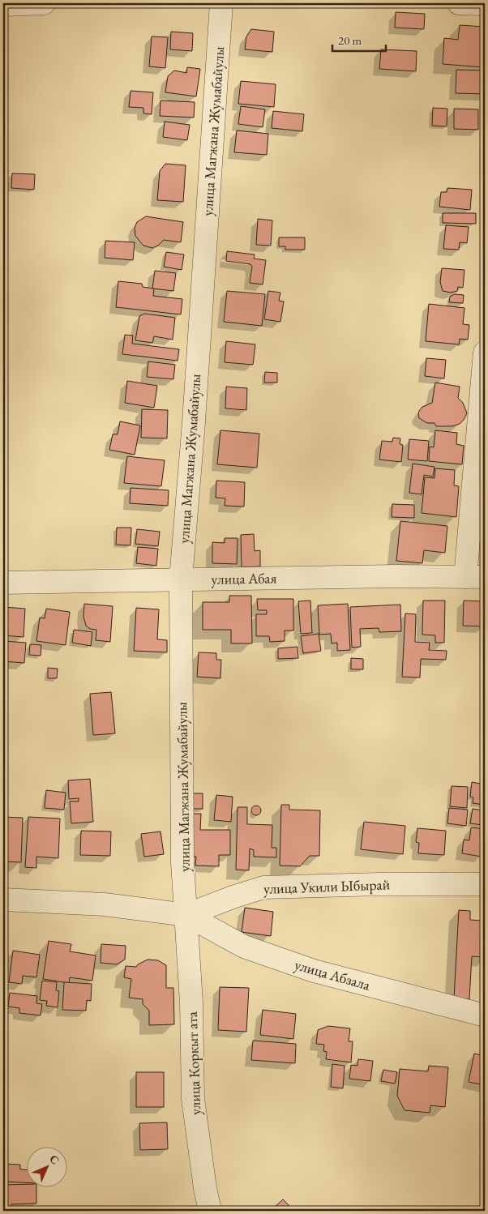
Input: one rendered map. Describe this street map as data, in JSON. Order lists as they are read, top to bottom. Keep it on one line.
{"streets":{"street":["улица Магжана Жумабайулы","улица Абая","улица Укили Ыбырай","улица Абзала","улица Коркыт ата"]},"crossings":[["улица Магжана Жумабайулы","улица Абая"],["улица Магжана Жумабайулы","улица Укили Ыбырай"],["улица Магжана Жумабайулы","улица Абзала"],["улица Магжана Жумабайулы","улица Коркыт ата"],["улица Укили Ыбырай","улица Абзала"],["улица Укили Ыбырай","улица Коркыт ата"],["улица Абзала","улица Коркыт ата"]],"scale_bar":"20 m","north":"top right"}
